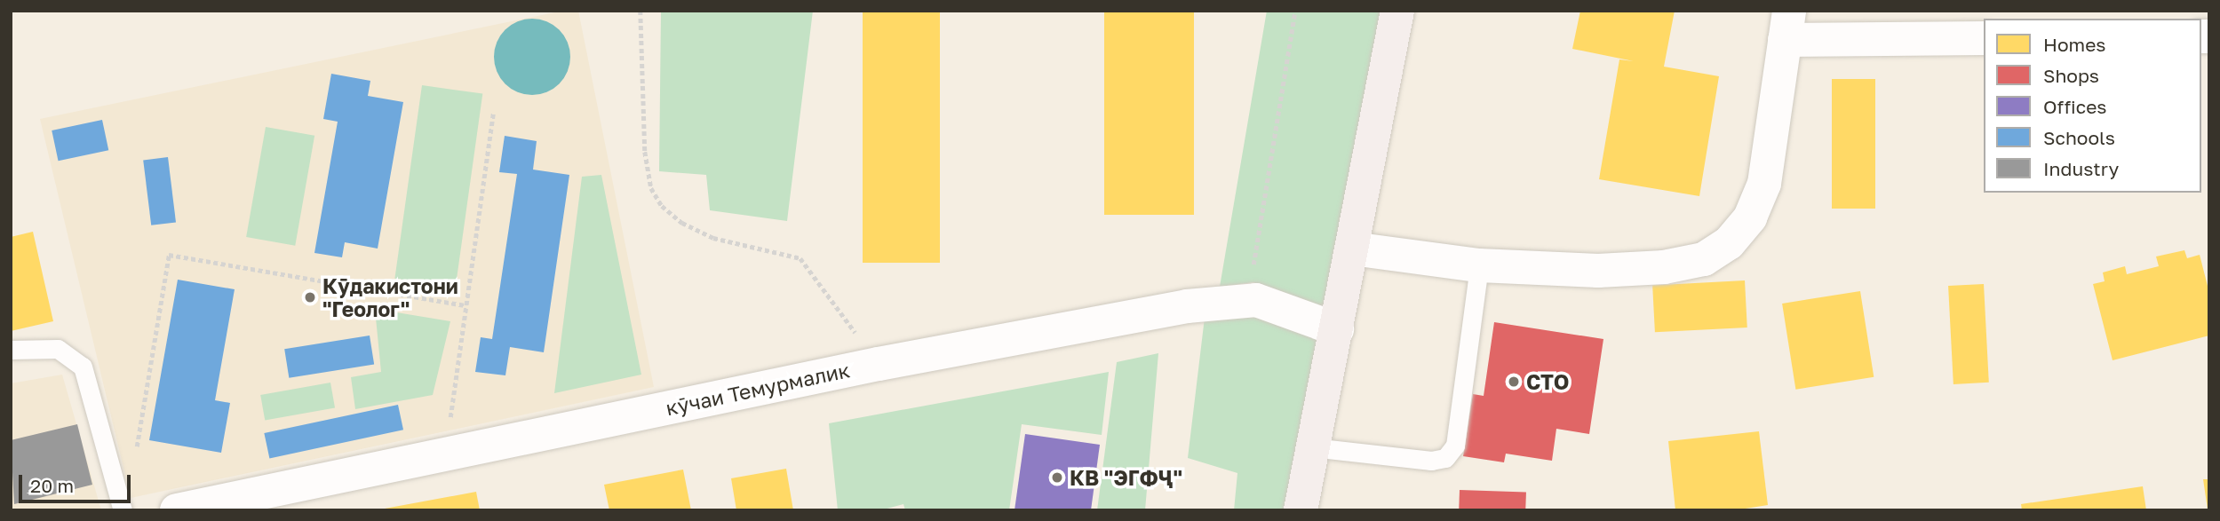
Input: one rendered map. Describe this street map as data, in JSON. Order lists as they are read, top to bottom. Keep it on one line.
{"streets":{"street":["кӯчаи Темурмалик"]},"places":["Кӯдакистони \"Геолог\"","СТО","КВ \"ЭГФҶ\""],"legend":["Homes","Shops","Offices","Schools","Industry"],"scale_bar":"20 m"}
